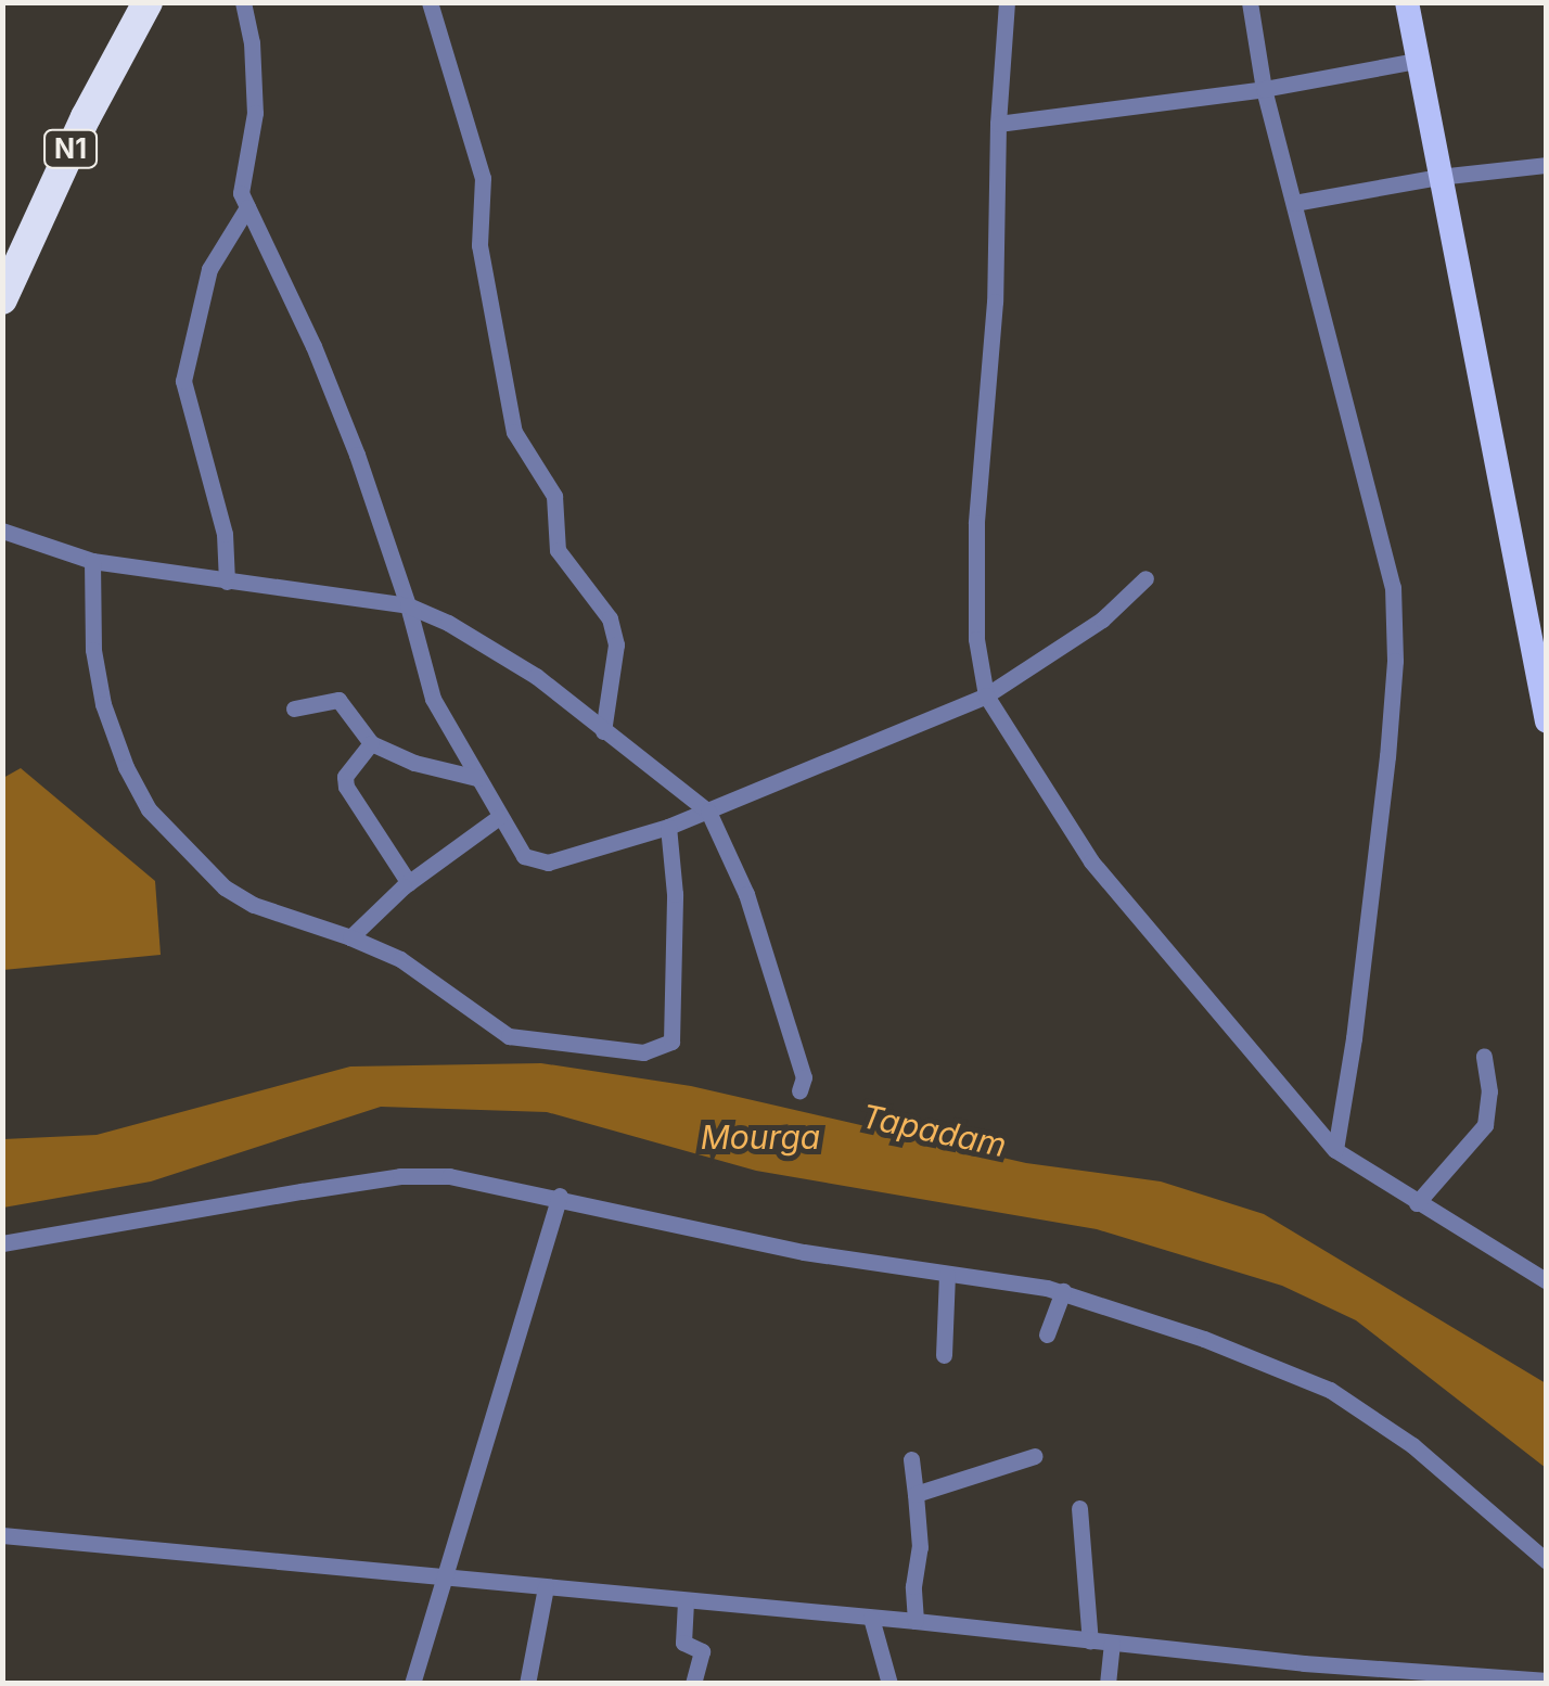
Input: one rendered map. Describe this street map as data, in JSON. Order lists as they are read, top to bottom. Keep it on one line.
{"streets":{"highway":["N1"]},"water":["Tapadam","Mourga"]}
